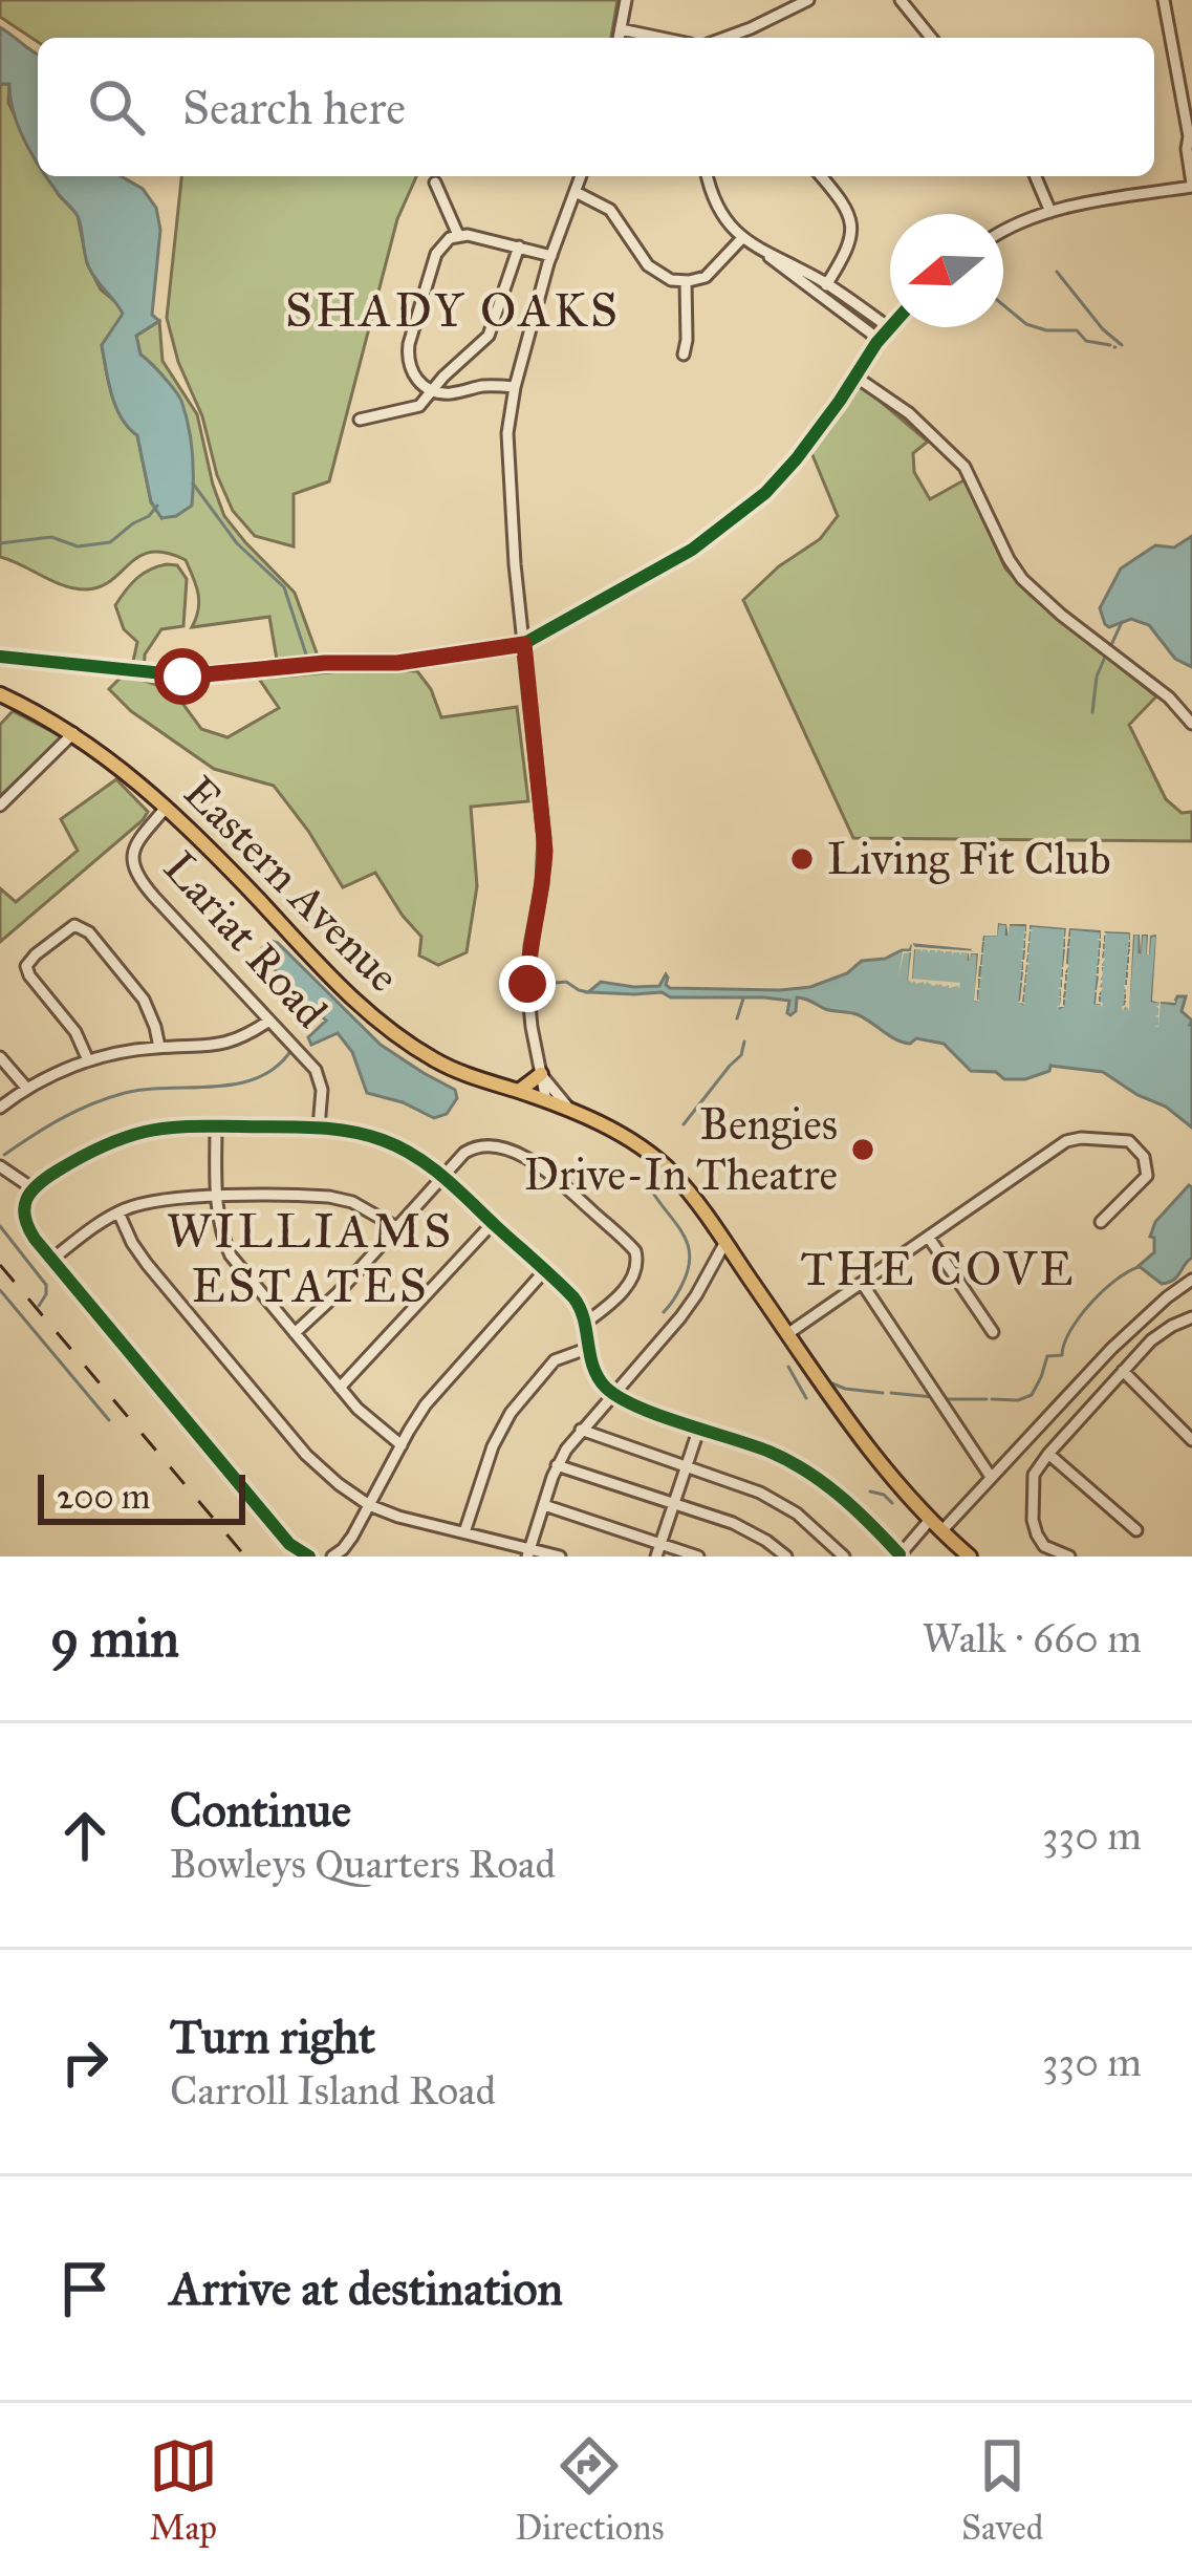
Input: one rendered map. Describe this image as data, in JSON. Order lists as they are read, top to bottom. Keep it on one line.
{"streets":{"main road":["Eastern Avenue"],"street":["Lariat Road"]},"crossings":[["Eastern Avenue","Lariat Road"]],"districts":["SHADY OAKS","WILLIAMS ESTATES","THE COVE"],"places":["Living Fit Club","Bengies Drive-In Theatre"],"scale_bar":"200 m","north":"left","page":{"search":"Search here","scale":"200 m","heading":["9 min","Walk · 660 m"],"list":[["Continue","Bowleys Quarters Road","330 m"],["Turn right","Carroll Island Road","330 m"],"Arrive at destination"],"nav":["Map","Directions","Saved"]}}
